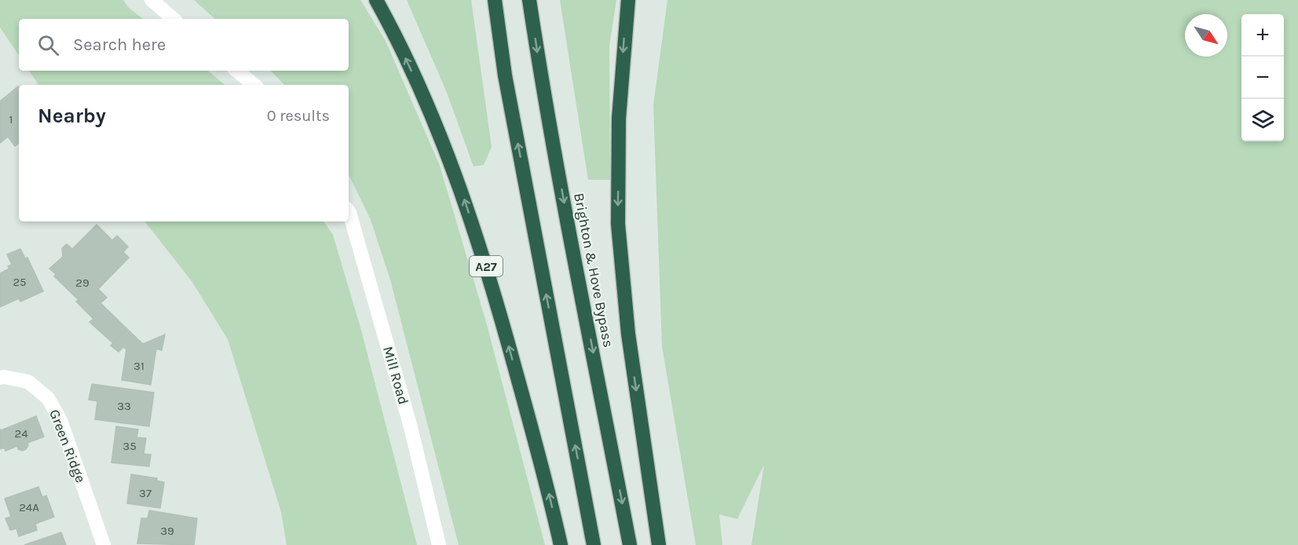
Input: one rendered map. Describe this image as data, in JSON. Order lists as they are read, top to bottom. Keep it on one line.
{"streets":{"highway":["A27","Brighton & Hove Bypass"],"street":["Mill Road","Green Ridge"]},"house_numbers":["1","25","29","31","33","24","35","37","24A","39"],"north":"bottom right","page":{"map_buttons":["+","−"],"search":"Search here","heading":["Nearby","0 results"]}}
